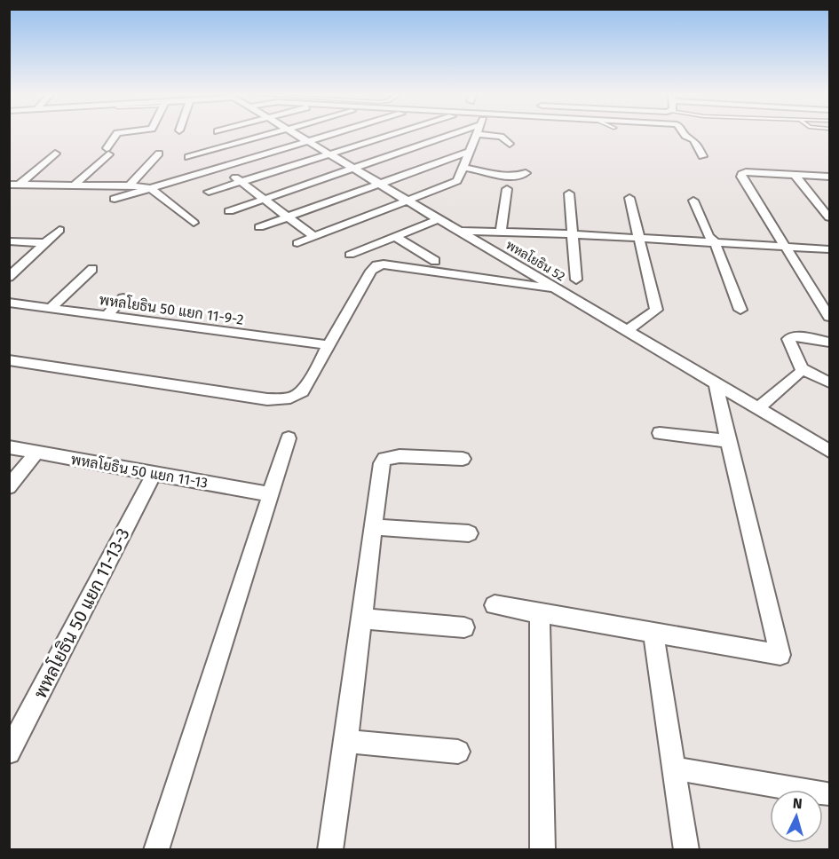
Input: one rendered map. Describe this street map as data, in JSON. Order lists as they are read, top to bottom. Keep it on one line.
{"streets":{"street":["พหลโยธิน 52","พหลโยธิน 50 แยก 11-9-2","พหลโยธิน 50 แยก 11-13","พหลโยธิน 50 แยก 11-13-3"]},"crossings":[["พหลโยธิน 50 แยก 11-13","พหลโยธิน 50 แยก 11-13-3"]],"north":"top"}
